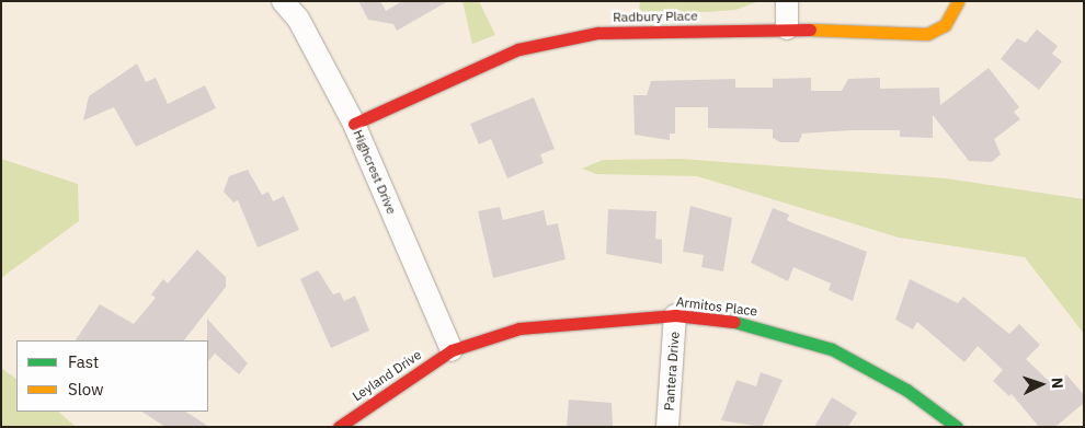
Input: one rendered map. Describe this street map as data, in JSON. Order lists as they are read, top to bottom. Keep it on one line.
{"streets":{"street":["Radbury Place","Highcrest Drive","Armitos Place","Pantera Drive","Leyland Drive"]},"crossings":[["Radbury Place","Highcrest Drive"],["Highcrest Drive","Armitos Place"],["Highcrest Drive","Leyland Drive"],["Armitos Place","Pantera Drive"],["Armitos Place","Leyland Drive"]],"legend":["Fast","Slow"],"north":"right"}
